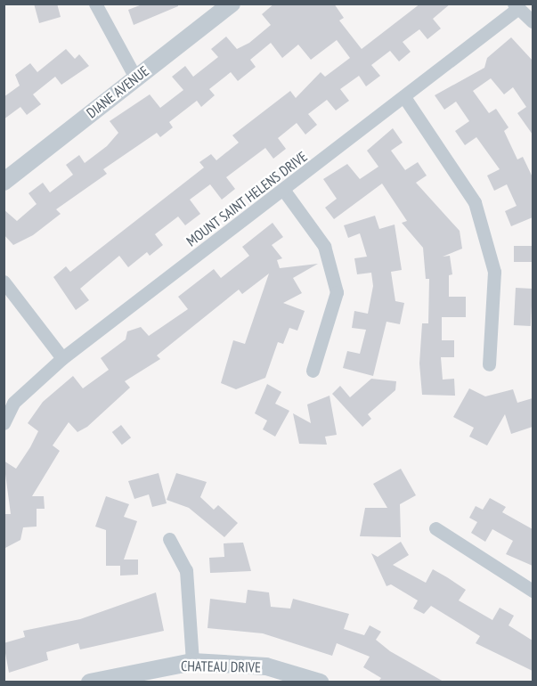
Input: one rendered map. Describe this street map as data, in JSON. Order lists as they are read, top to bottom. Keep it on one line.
{"streets":{"street":["DIANE AVENUE","MOUNT SAINT HELENS DRIVE","CHATEAU DRIVE"]}}
